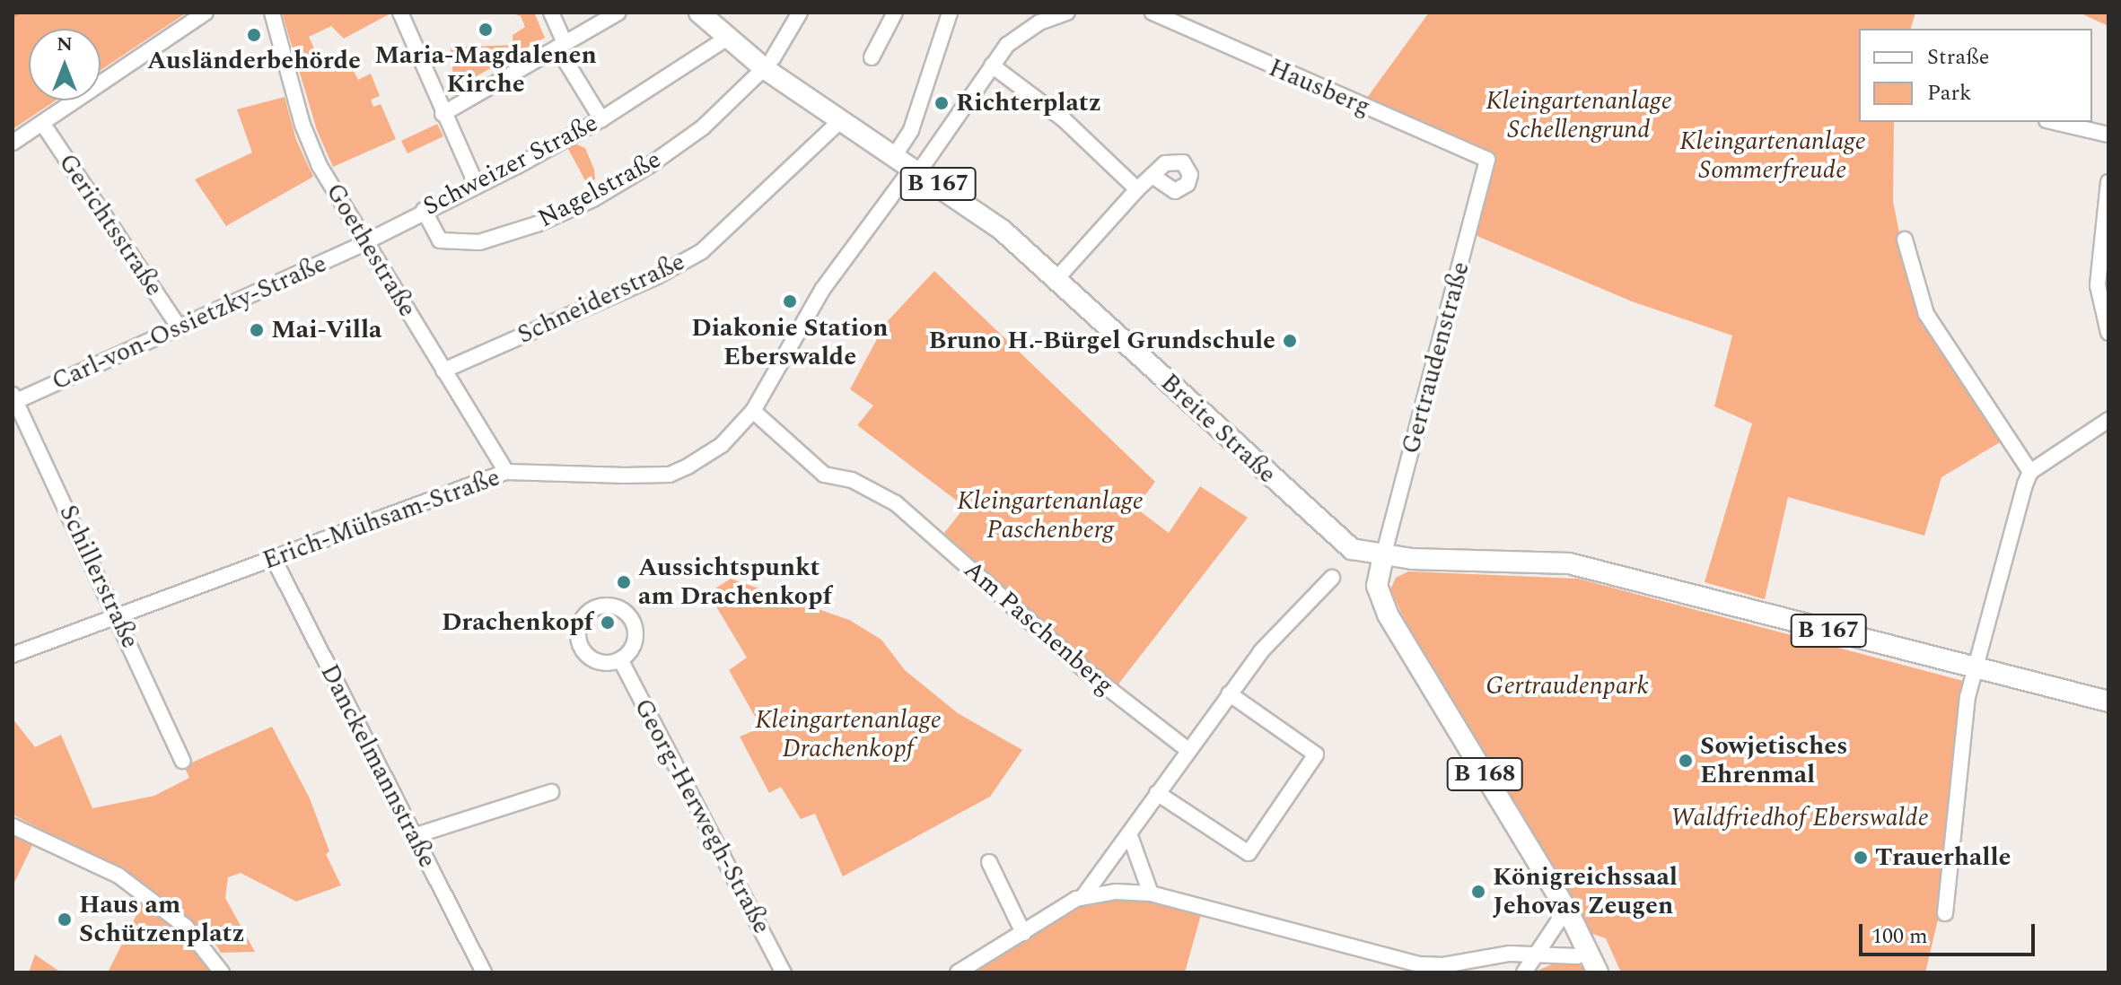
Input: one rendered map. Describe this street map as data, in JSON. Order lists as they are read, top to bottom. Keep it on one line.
{"streets":{"main road":["B 167","Breite Straße","B 168"],"street":["Hausberg","Schweizer Straße","Nagelstraße","Gerichtsstraße","Goethestraße","Schneiderstraße","Carl-von-Ossietzky-Straße","Gertraudenstraße","Erich-Mühsam-Straße","Schillerstraße","Am Paschenberg","Danckelmannstraße","Georg-Herwegh-Straße"]},"crossings":[["Hausberg","Gertraudenstraße"],["Schweizer Straße","Nagelstraße"],["Schweizer Straße","Goethestraße"],["Schweizer Straße","Carl-von-Ossietzky-Straße"],["Schweizer Straße","Breite Straße"],["B 167","Gertraudenstraße"],["B 167","Breite Straße"],["B 167","B 168"],["Nagelstraße","Breite Straße"],["Gerichtsstraße","Carl-von-Ossietzky-Straße"],["Goethestraße","Schneiderstraße"],["Goethestraße","Carl-von-Ossietzky-Straße"],["Goethestraße","Erich-Mühsam-Straße"],["Schneiderstraße","Breite Straße"],["Carl-von-Ossietzky-Straße","Schillerstraße"],["Gertraudenstraße","Breite Straße"],["Gertraudenstraße","B 168"],["Breite Straße","Erich-Mühsam-Straße"],["Breite Straße","B 168"],["Erich-Mühsam-Straße","Schillerstraße"],["Erich-Mühsam-Straße","Am Paschenberg"],["Erich-Mühsam-Straße","Danckelmannstraße"]],"parks":["Kleingartenanlage Schellengrund","Kleingartenanlage Sommerfreude","Kleingartenanlage Paschenberg","Gertraudenpark","Kleingartenanlage Drachenkopf","Waldfriedhof Eberswalde"],"places":["Maria-Magdalenen Kirche","Ausländerbehörde","Richterplatz","Diakonie Station Eberswalde","Mai-Villa","Bruno H.-Bürgel Grundschule","Aussichtspunkt am Drachenkopf","Drachenkopf","Sowjetisches Ehrenmal","Trauerhalle","Königreichssaal Jehovas Zeugen","Haus am Schützenplatz"],"legend":["Straße","Park"],"scale_bar":"100 m","north":"top"}
